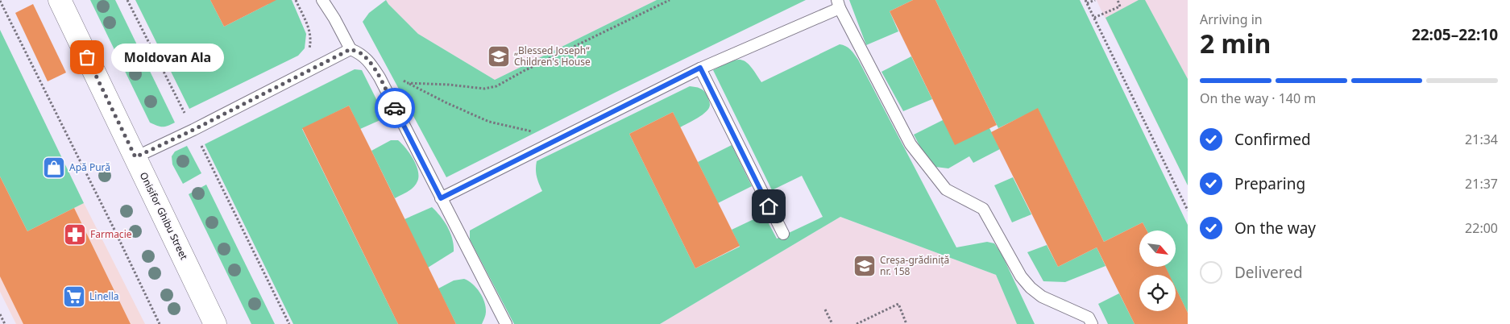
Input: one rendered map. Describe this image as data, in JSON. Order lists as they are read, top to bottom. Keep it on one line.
{"streets":{"street":["Onisifor Ghibu Street"]},"places":{"school or university":["„Blessed Joseph“ Children's House","Creșa-grădiniță nr. 158"],"other":["Moldovan Ala"],"shop":["Apă Pură"],"pharmacy":["Farmacie"],"supermarket":["Linella"]},"north":"bottom right","page":{"heading":["2 min","Arriving in","22:05–22:10"],"bubble":"Moldovan Ala","bar":"On the way · 140 m","list":[["Confirmed","21:34"],["Preparing","21:37"],["On the way","22:00"],"Delivered"]}}
